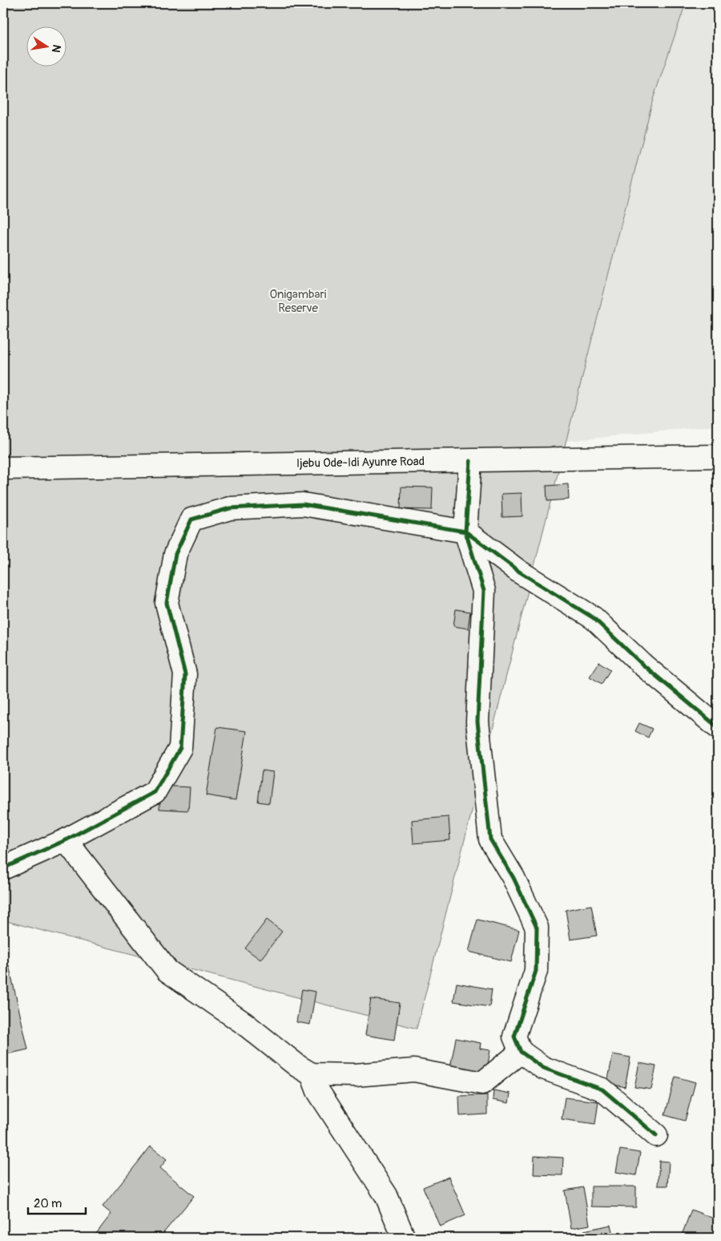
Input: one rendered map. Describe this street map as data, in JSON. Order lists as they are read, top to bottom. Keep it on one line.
{"streets":{"street":["Ijebu Ode-Idi Ayunre Road"]},"parks":["Onigambari Reserve"],"scale_bar":"20 m","north":"right"}
